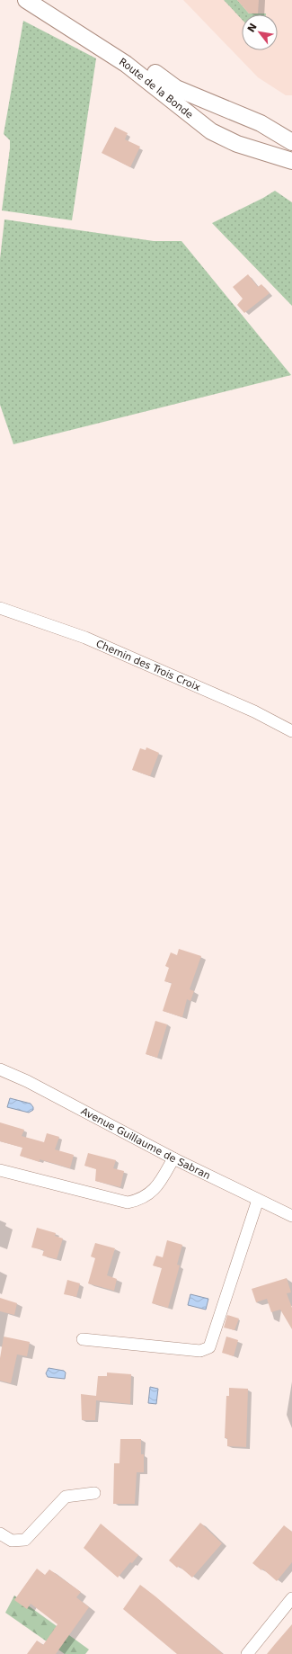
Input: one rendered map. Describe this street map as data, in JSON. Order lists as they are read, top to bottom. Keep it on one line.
{"streets":{"main road":["Route de la Bonde"],"street":["Chemin des Trois Croix","Avenue Guillaume de Sabran"]},"north":"top left"}
